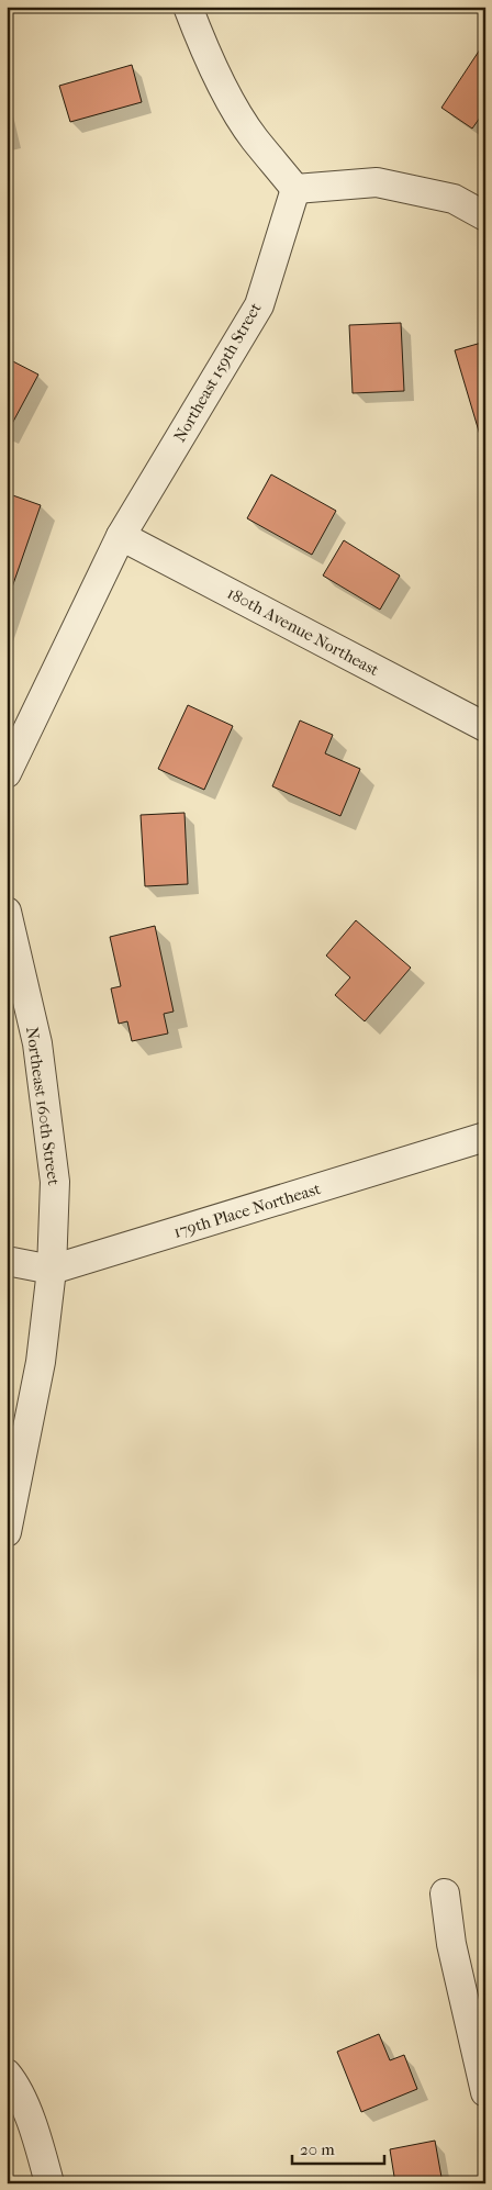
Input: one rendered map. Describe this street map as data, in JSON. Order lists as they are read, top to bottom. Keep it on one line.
{"streets":{"street":["Northeast 159th Street","180th Avenue Northeast","Northeast 160th Street","179th Place Northeast"]},"crossings":[["Northeast 159th Street","180th Avenue Northeast"],["Northeast 160th Street","179th Place Northeast"]],"scale_bar":"20 m"}
